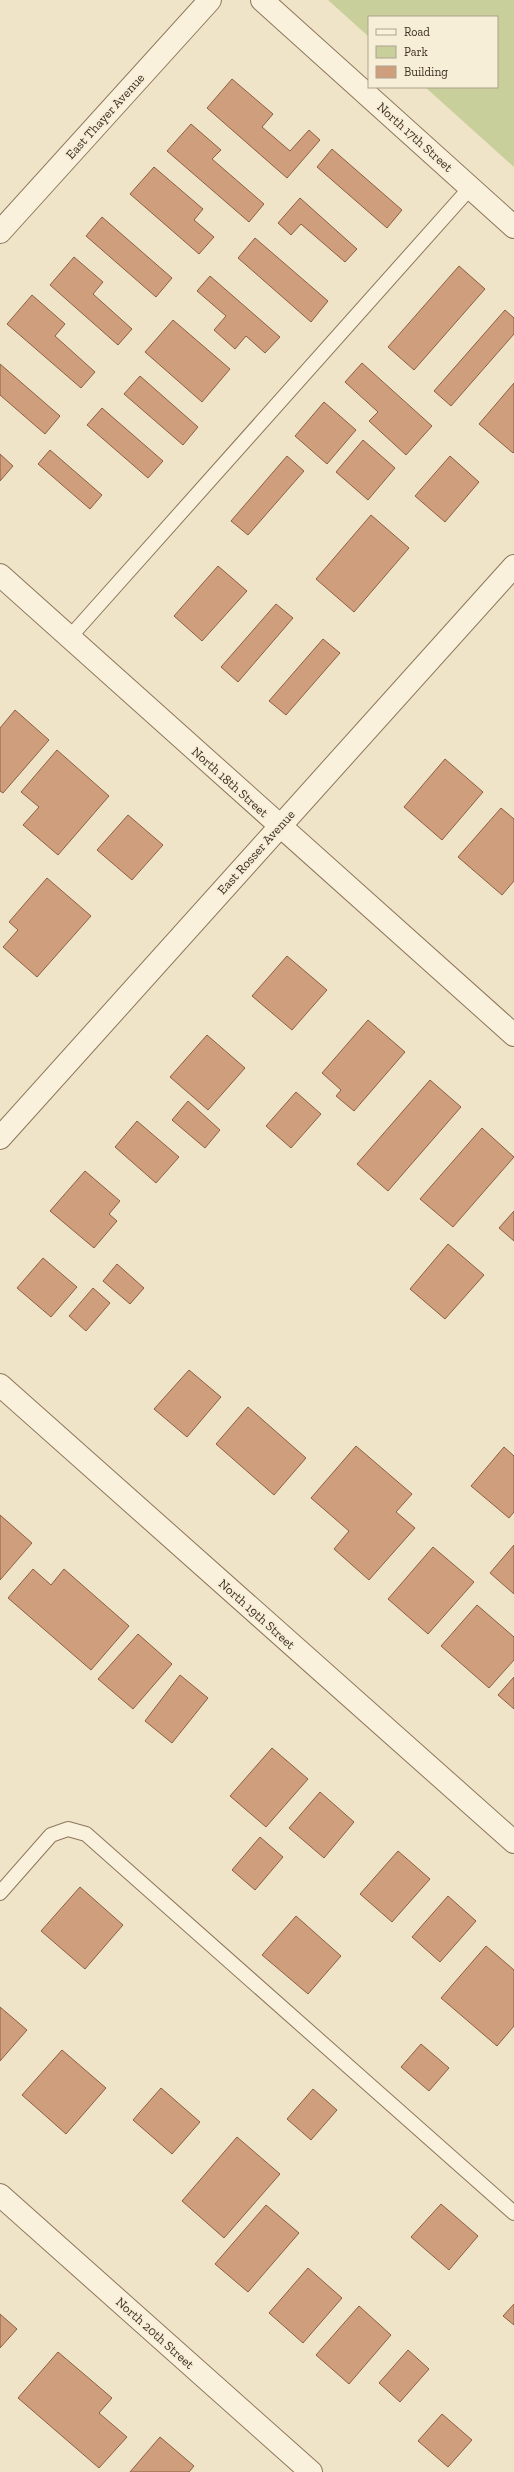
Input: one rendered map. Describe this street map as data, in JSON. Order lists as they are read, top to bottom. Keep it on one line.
{"streets":{"street":["East Thayer Avenue","North 17th Street","North 18th Street","East Rosser Avenue","North 19th Street","North 20th Street"]},"crossings":[["North 18th Street","East Rosser Avenue"]],"legend":["Road","Park","Building"]}
